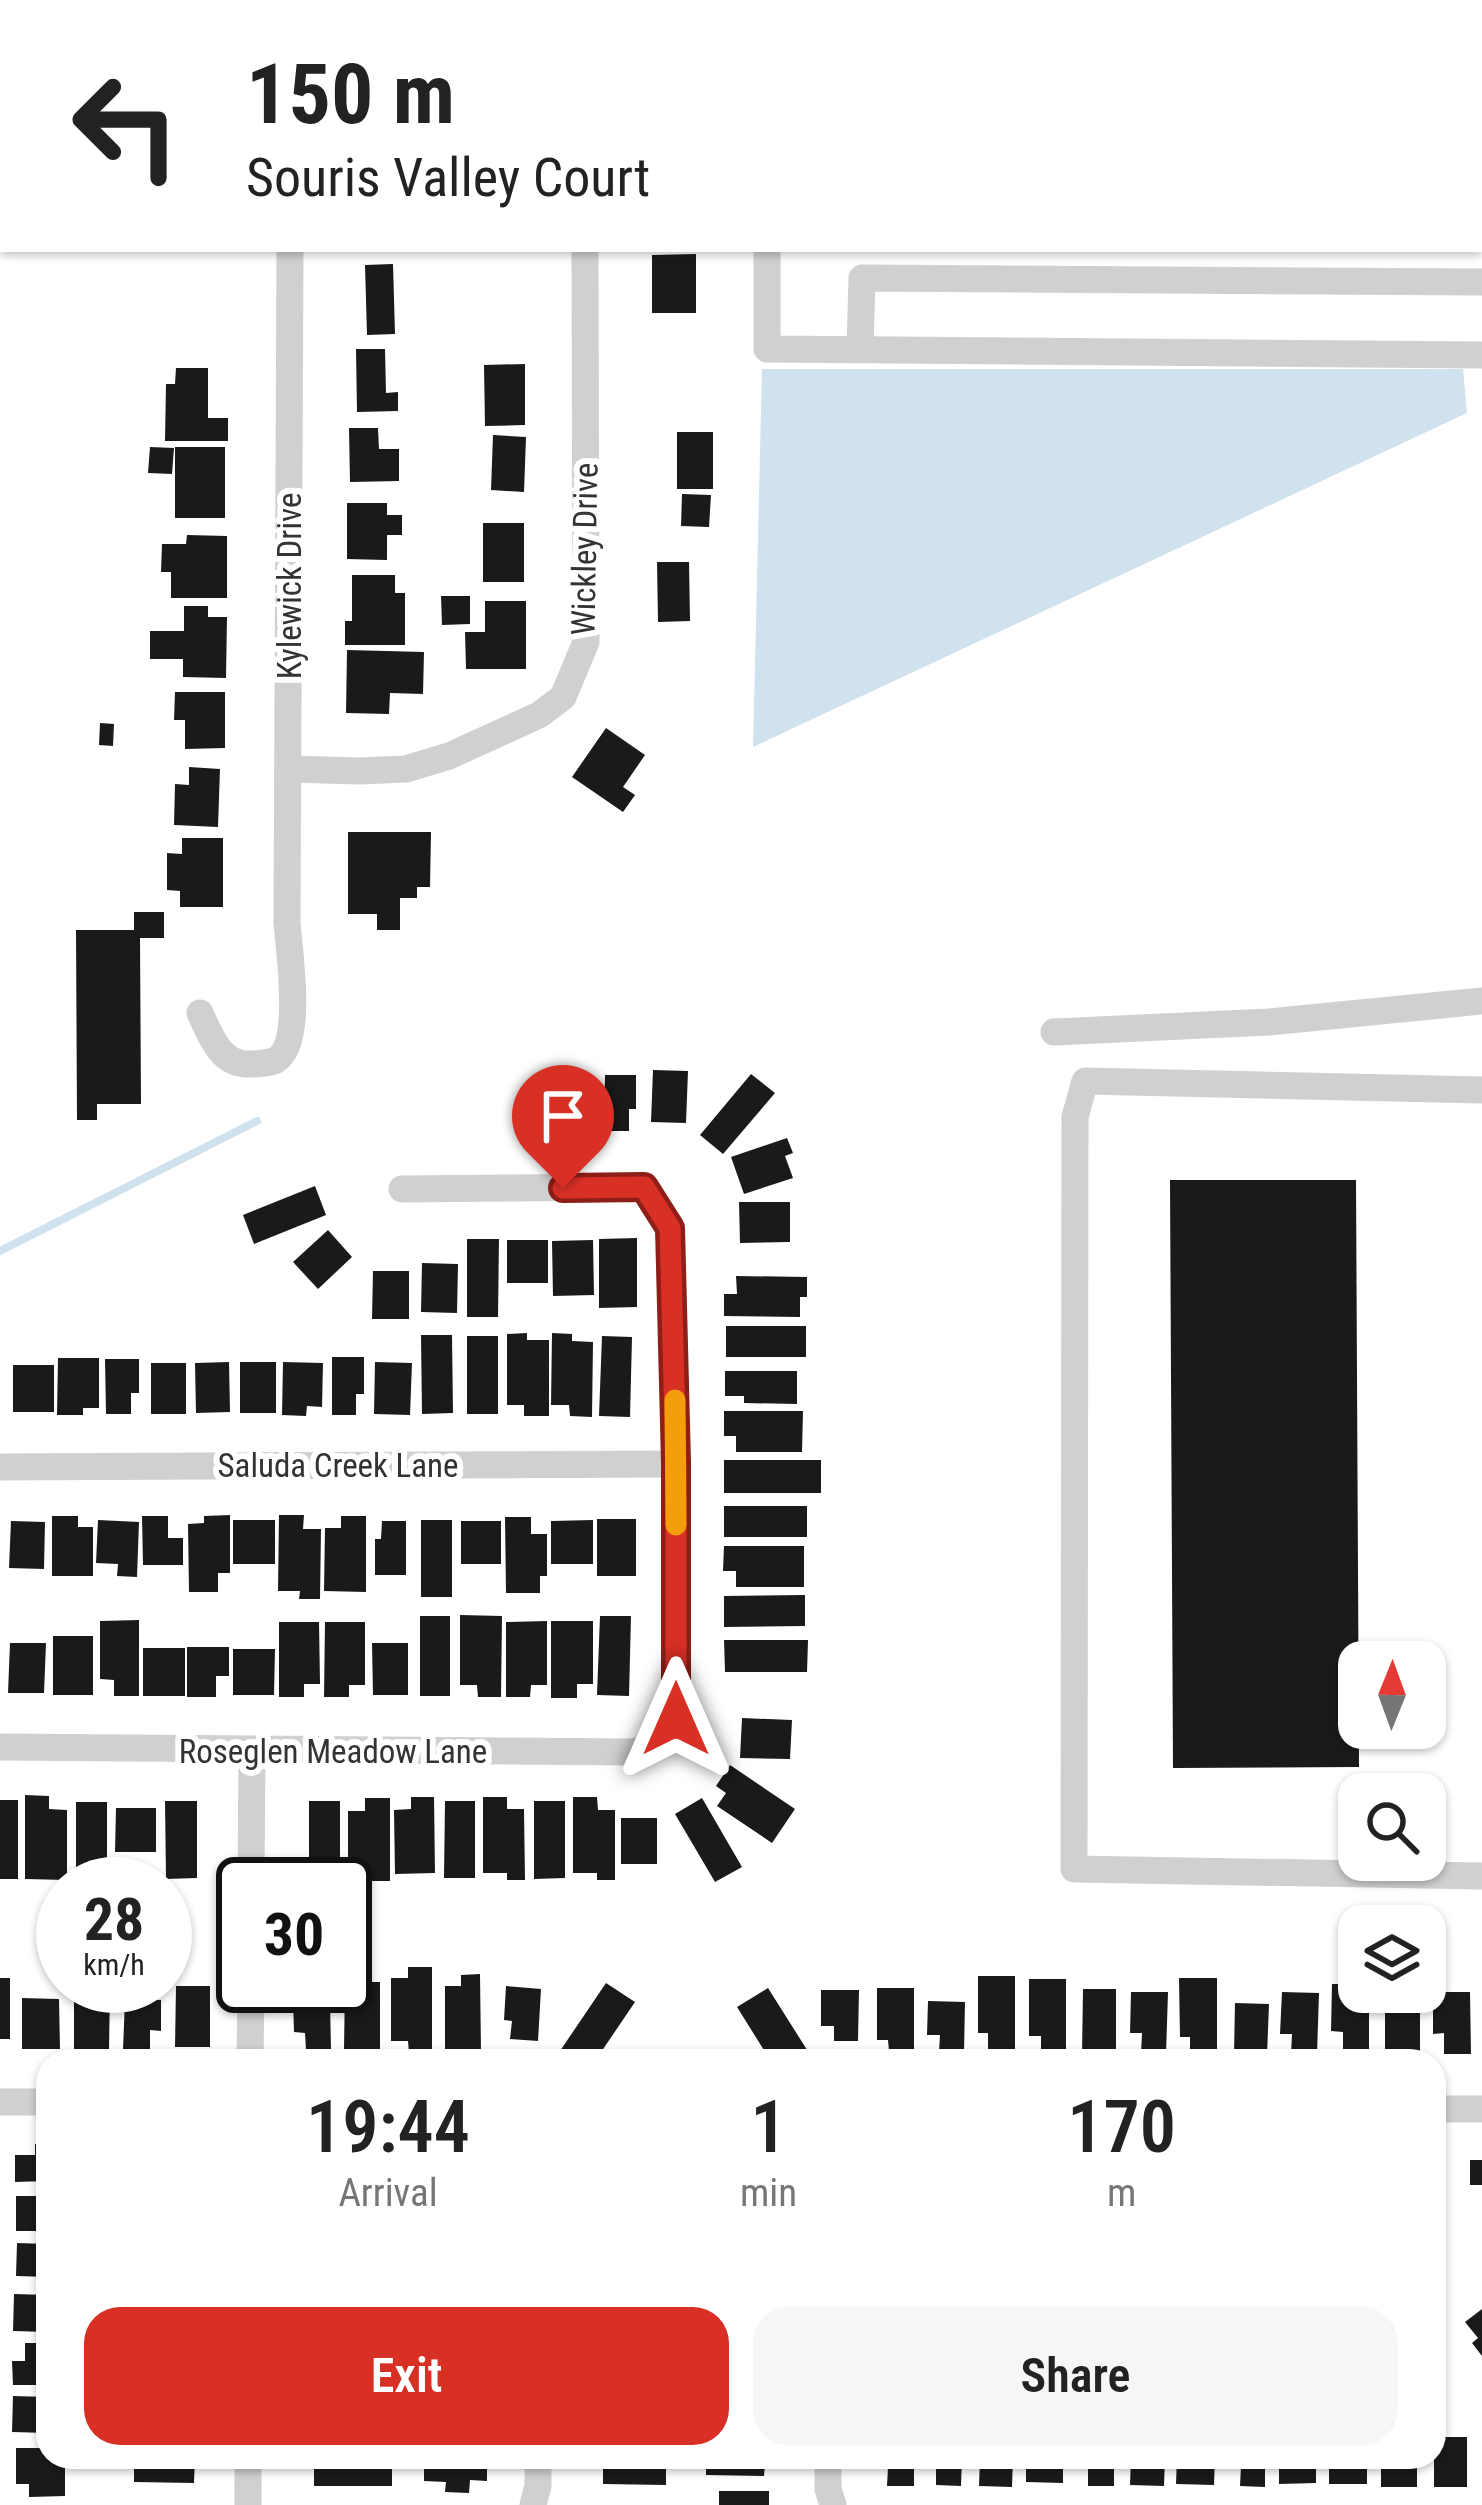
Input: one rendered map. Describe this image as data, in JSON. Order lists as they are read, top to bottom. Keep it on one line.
{"streets":{"street":["Wickley Drive","Kylewick Drive","Saluda Creek Lane","Roseglen Meadow Lane"]},"crossings":[["Wickley Drive","Kylewick Drive"],["Saluda Creek Lane","Roseglen Meadow Lane"]],"north":"top","page":{"turn":["150 m","Souris Valley Court"],"speed":"28 km/h","limit":"30","eta":["19:44","Arrival","1","min","170","m"],"buttons":["Exit","Share"]}}
